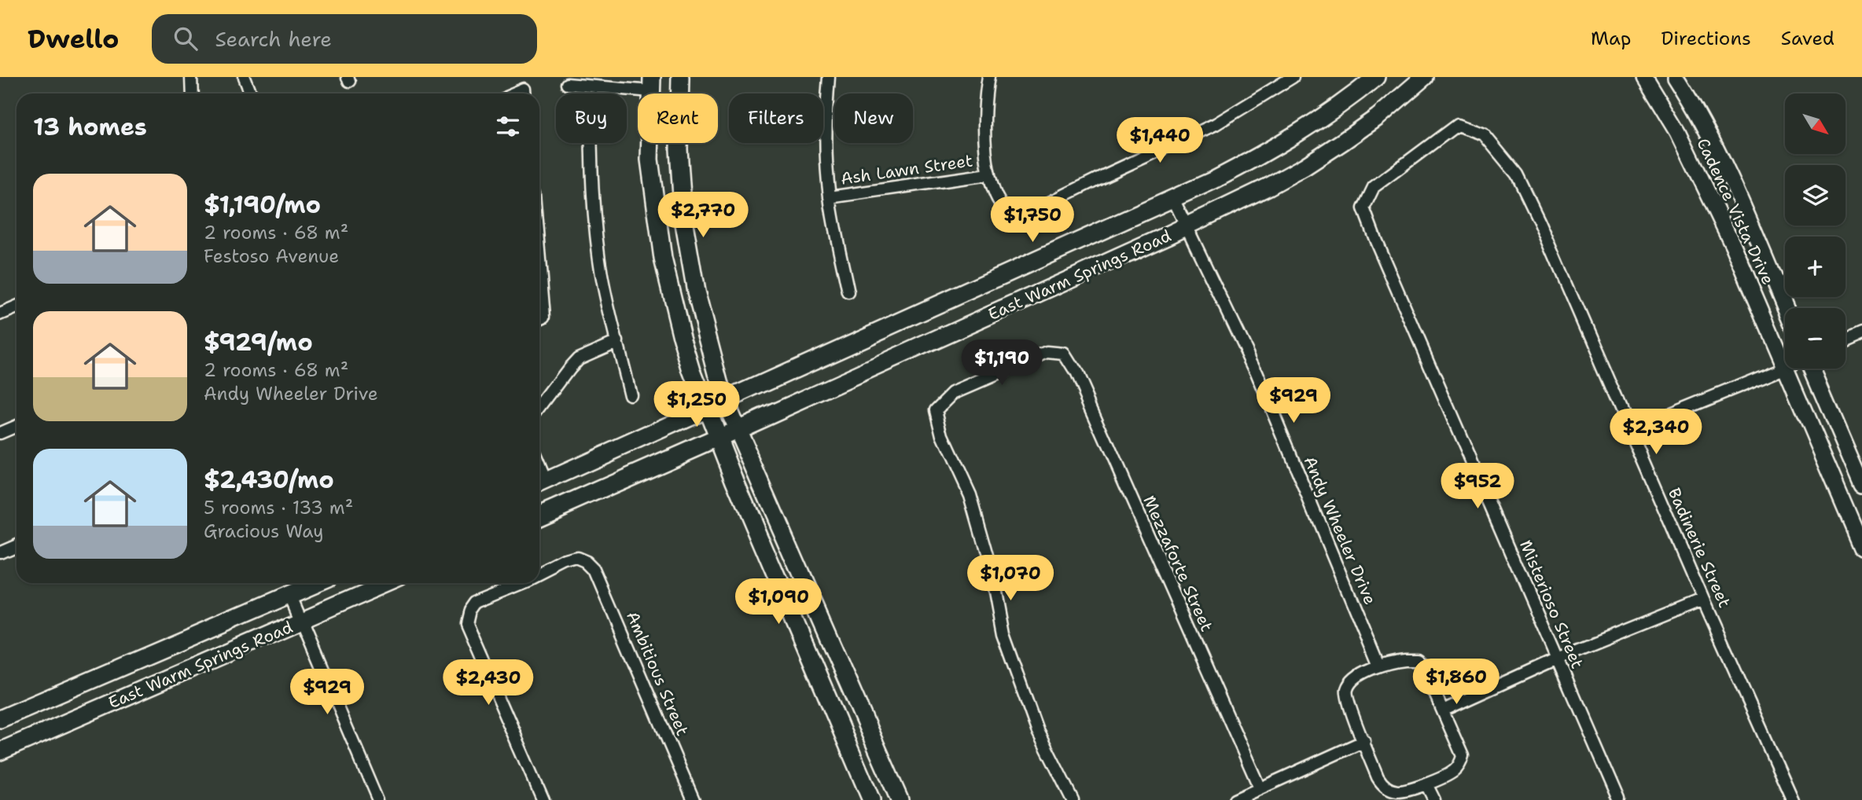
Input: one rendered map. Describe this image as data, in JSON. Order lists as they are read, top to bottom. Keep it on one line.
{"streets":{"main road":["East Warm Springs Road"],"street":["Ash Lawn Street","Cadence Vista Drive","Andy Wheeler Drive","Badinerie Street","Mezzaforte Street","Misterioso Street","Ambitious Street"]},"crossings":[["East Warm Springs Road","Andy Wheeler Drive"],["Badinerie Street","Misterioso Street"]],"north":"bottom right","page":{"header":"Dwello","search":"Search here","nav":["Map","Directions","Saved"],"map_buttons":["+","−"],"chip":["Buy","Rent","Filters","New"],"heading":"13 homes","price":["$1,440","$2,770","$1,750","$1,190","$929","$1,250","$2,340","$952","$1,070","$1,090","$1,860","$2,430","$929"],"list":[{"name":"$1,190/mo","note":"2 rooms · 68 m² · Festoso Avenue"},{"name":"$929/mo","note":"2 rooms · 68 m² · Andy Wheeler Drive"},{"name":"$2,430/mo","note":"5 rooms · 133 m² · Gracious Way"}]}}
